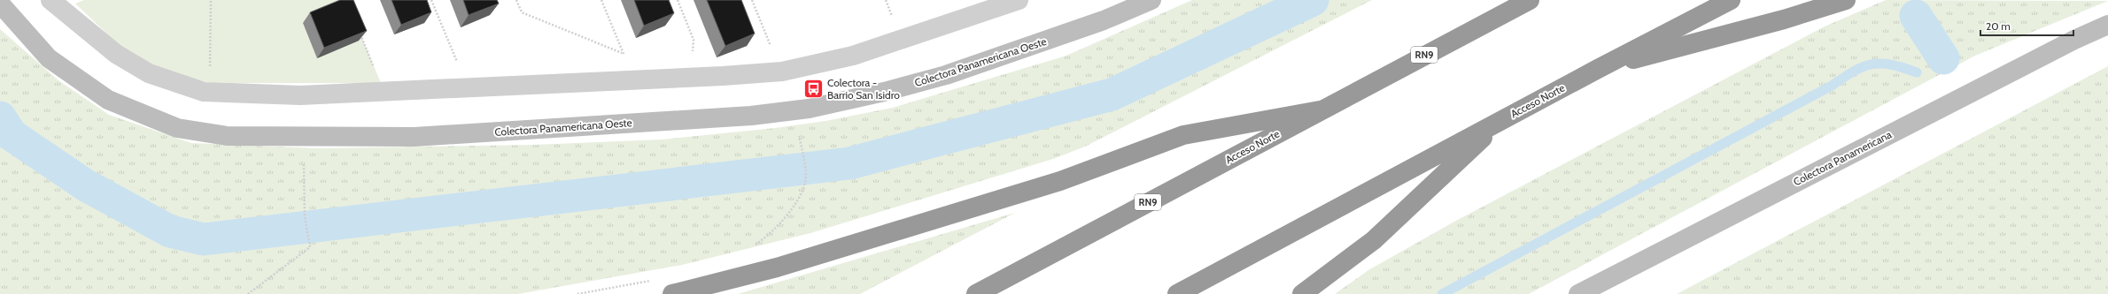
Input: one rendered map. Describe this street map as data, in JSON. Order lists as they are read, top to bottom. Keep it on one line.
{"streets":{"highway":["RN9","Acceso Norte"],"street":["Colectora Panamericana Oeste","Colectora Panamericana"]},"places":{"bus stop":["Colectora - Barrio San Isidro"]},"scale_bar":"20 m"}
